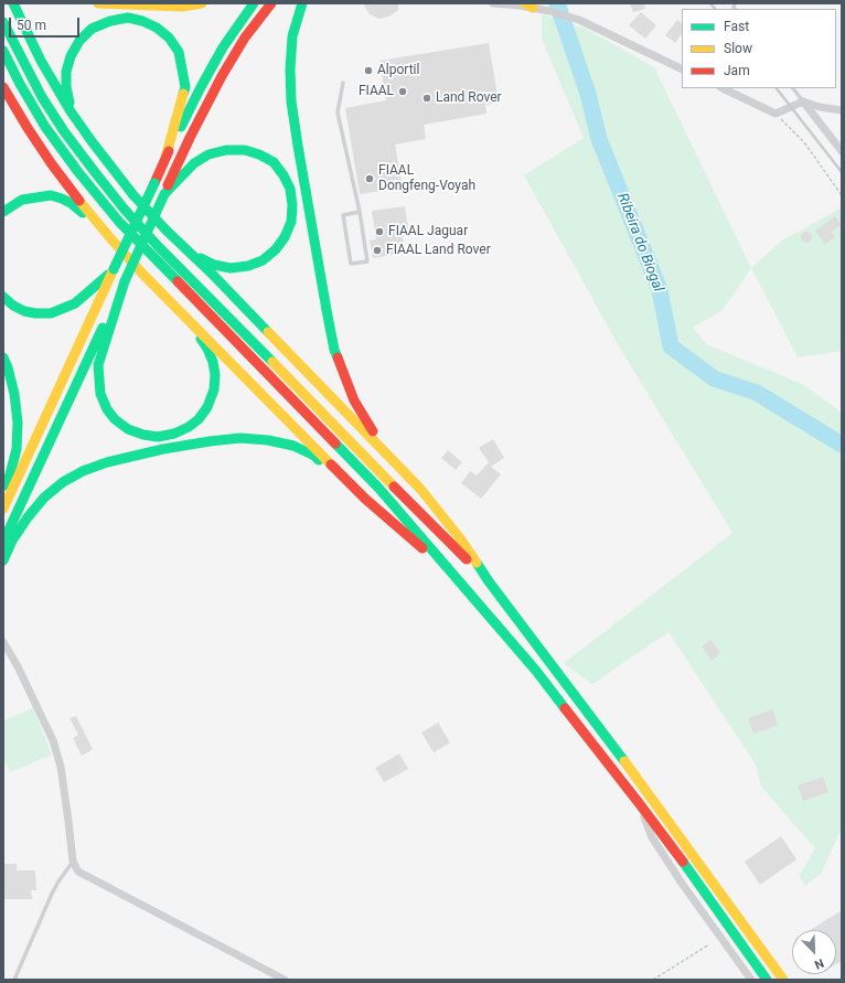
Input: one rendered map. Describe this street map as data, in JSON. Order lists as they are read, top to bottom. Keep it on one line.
{"water":["Ribeira do Biogal"],"places":["Alportil","FIAAL","Land Rover","FIAAL Dongfeng-Voyah","FIAAL Jaguar","FIAAL Land Rover"],"legend":["Fast","Slow","Jam"],"scale_bar":"50 m","north":"bottom right"}
